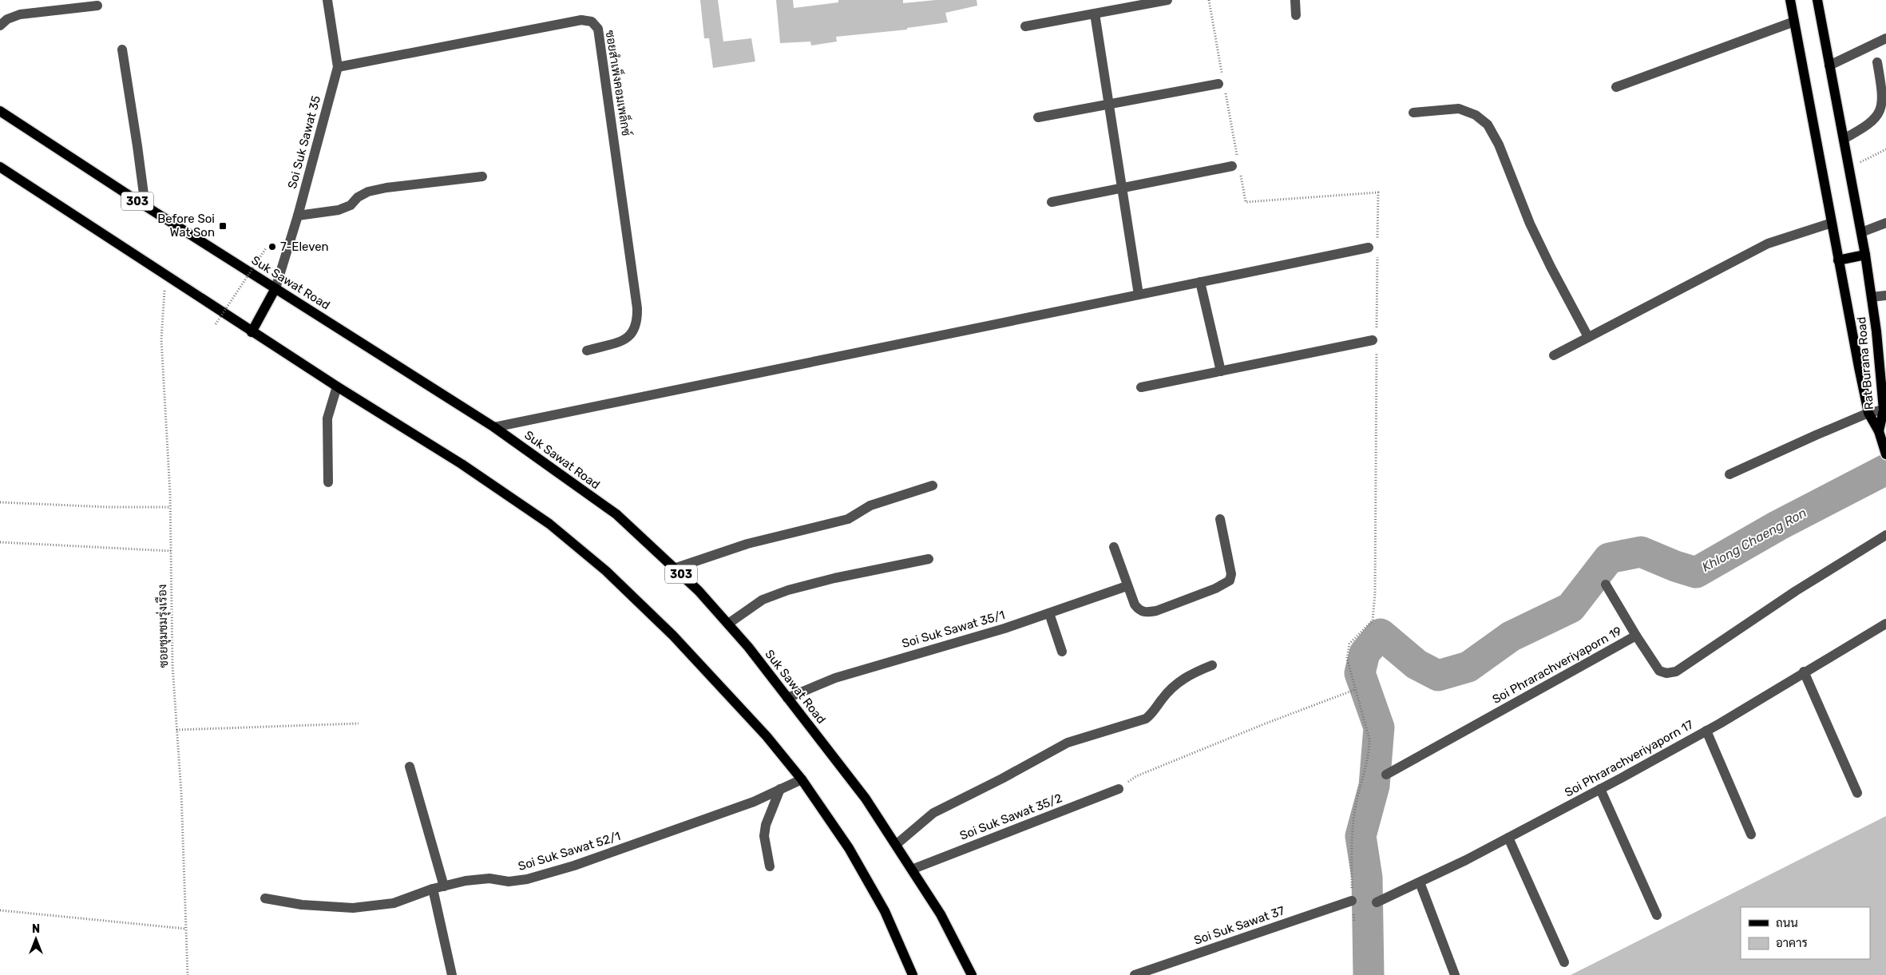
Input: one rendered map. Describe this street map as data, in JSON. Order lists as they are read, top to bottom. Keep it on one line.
{"streets":{"main road":["303","Suk Sawat Road","Rat Burana Road"],"street":["ซอยสำเพ็งคอมเพล็กซ์","Soi Suk Sawat 35","Soi Suk Sawat 35/1","Soi Phrarachveriyaporn 19","Soi Phrarachveriyaporn 17","Soi Suk Sawat 35/2","Soi Suk Sawat 52/1","Soi Suk Sawat 37"],"path":["ซอยชุมชมรุ่งเรือง"]},"crossings":[["ซอยสำเพ็งคอมเพล็กซ์","Soi Suk Sawat 35"],["Soi Suk Sawat 35","Suk Sawat Road"],["Suk Sawat Road","Soi Suk Sawat 35/1"],["Suk Sawat Road","Soi Suk Sawat 35/2"]],"water":["Khlong Chaeng Ron"],"places":{"transit":["Before Soi Wat Son"],"other":["7-Eleven"]},"legend":["ถนน","อาคาร"],"north":"top"}
